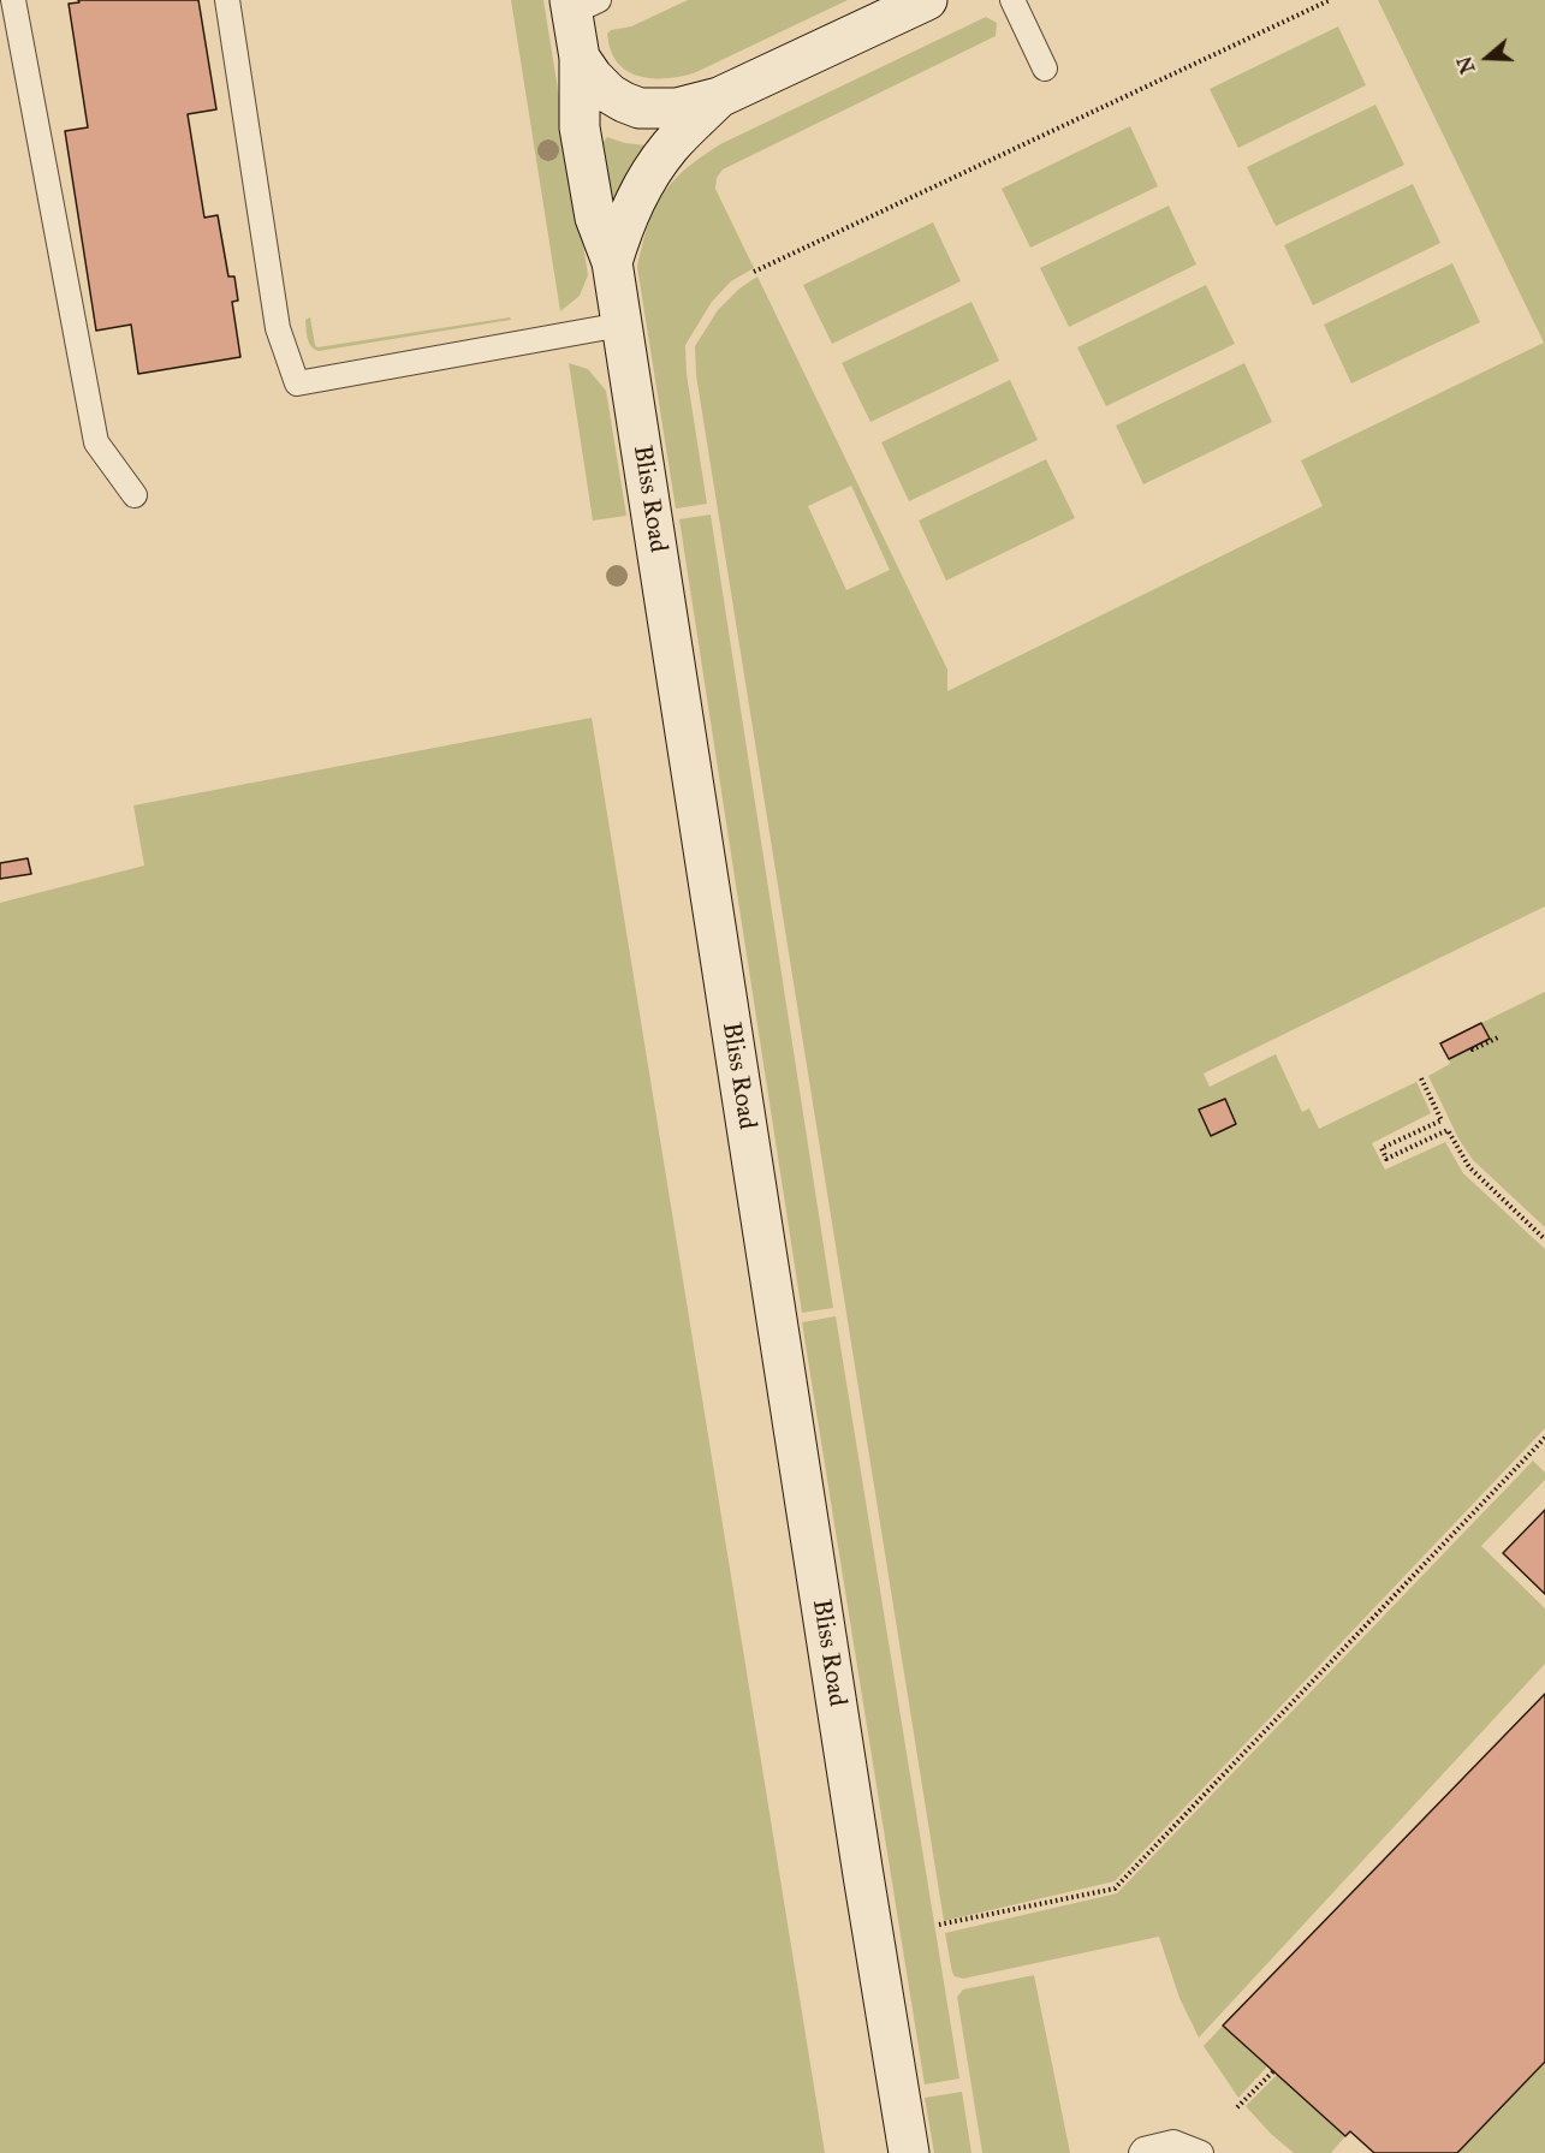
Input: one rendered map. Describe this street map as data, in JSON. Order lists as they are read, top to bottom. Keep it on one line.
{"streets":{"main road":["Bliss Road"]},"north":"left"}
